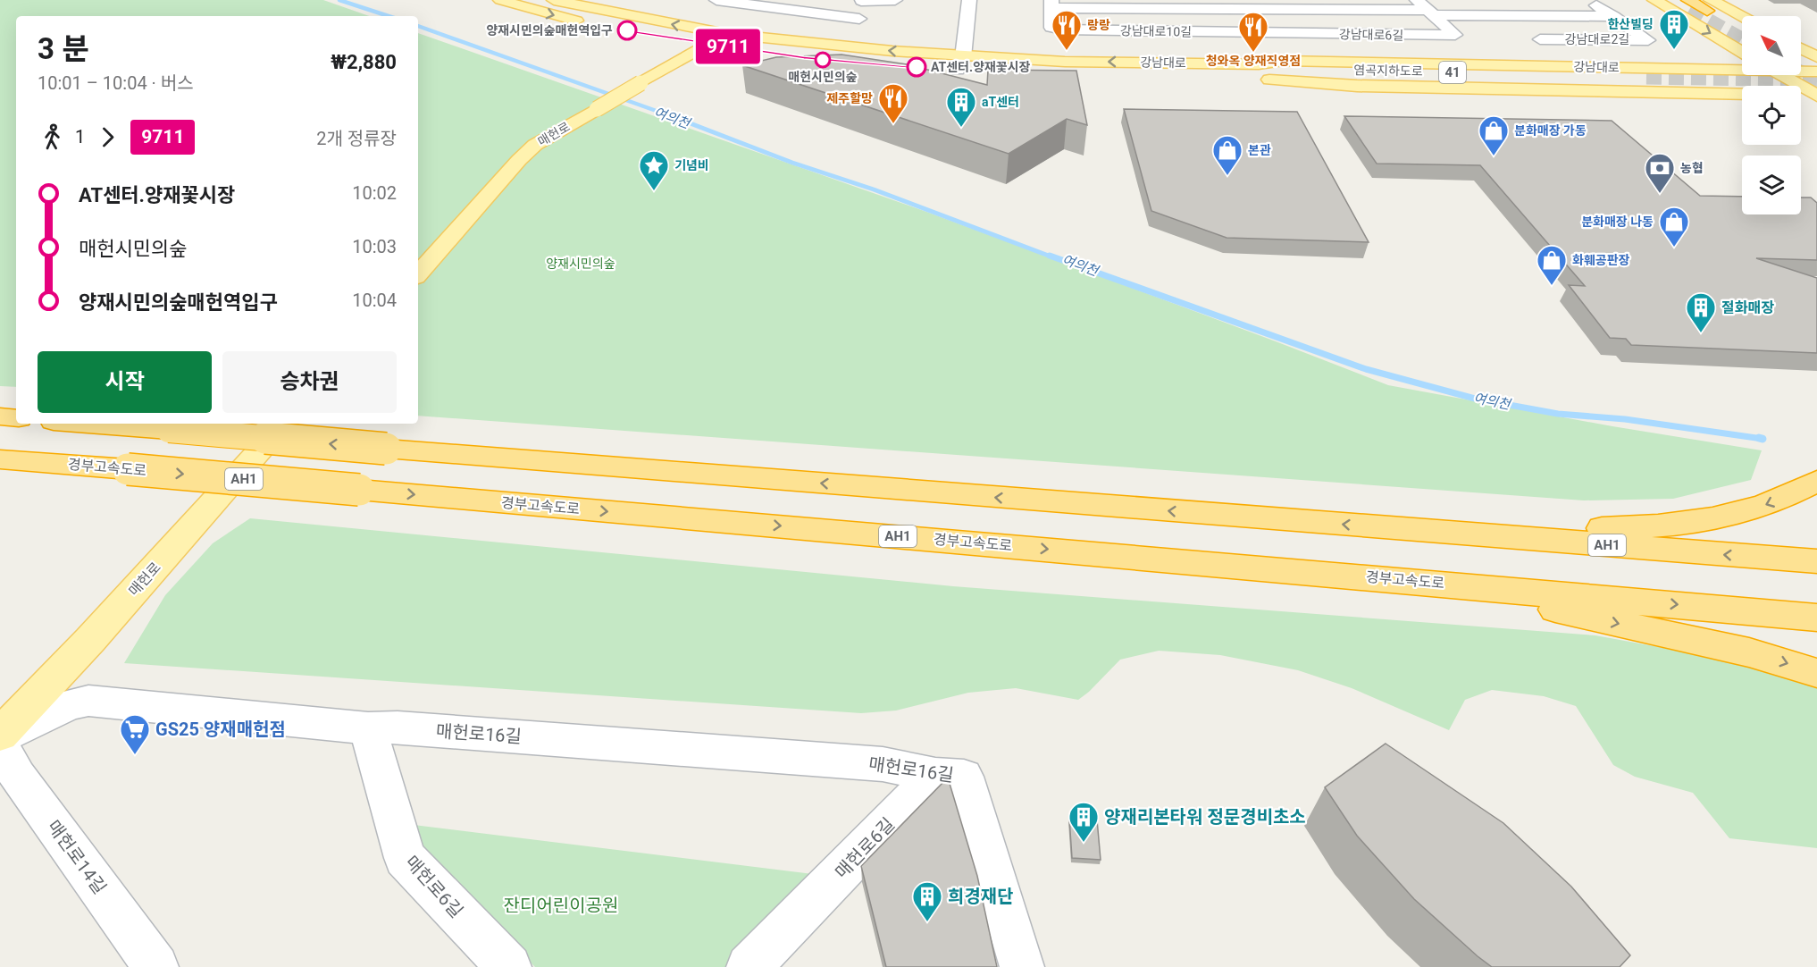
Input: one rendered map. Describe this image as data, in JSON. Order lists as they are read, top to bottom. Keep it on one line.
{"streets":{"highway":["경부고속도로","AH1"],"main road":["강남대로","염곡지하도로","41","매헌로"],"street":["강남대로10길","강남대로6길","강남대로2길","매헌로16길","매헌로6길","매헌로14길"]},"crossings":[["강남대로10길","강남대로6길"],["강남대로","염곡지하도로"],["강남대로","매헌로"],["매헌로","매헌로16길"],["매헌로16길","매헌로6길"]],"water":["여의천"],"parks":["양재시민의숲","잔디어린이공원"],"places":{"other":["양재시민의숲매헌역입구","매헌시민의숲","AT센터.양재꽃시장"],"building":["한산빌딩","aT센터","절화매장","양재리본타워 정문경비초소","희경재단"],"restaurant":["랑랑","청와옥 양재직영점","제주할망"],"shop":["분화매장 가동","본관","분화매장 나동","화훼공판장"],"place":["기념비"],"bank":["농협"],"supermarket":["GS25 양재매헌점"]},"lines":["bus line 9711"],"north":"top left","page":{"on_map":"9711","heading":["3 분","10:01 – 10:04 · 버스","₩2,880"],"legs":["1","9711","2개 정류장"],"list":[{"name":"AT센터.양재꽃시장","value":"10:02"},{"name":"매헌시민의숲","value":"10:03"},{"name":"양재시민의숲매헌역입구","value":"10:04"}],"buttons":["시작","승차권"]}}
